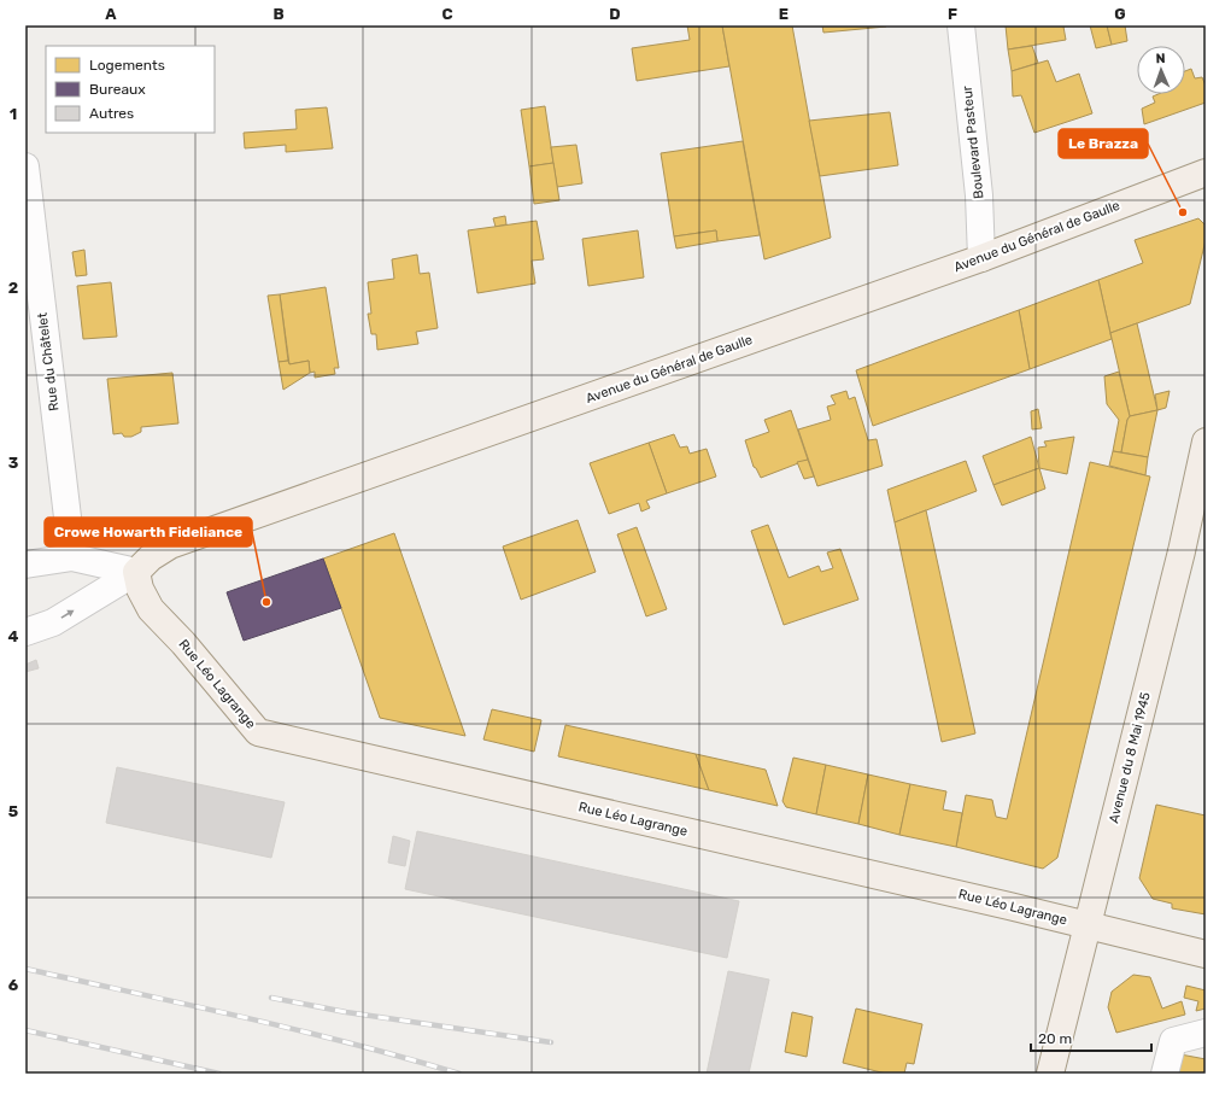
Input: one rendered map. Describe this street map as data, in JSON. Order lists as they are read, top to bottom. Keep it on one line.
{"streets":{"main road":["Avenue du Général de Gaulle","Rue Léo Lagrange","Avenue du 8 Mai 1945"],"street":["Boulevard Pasteur","Rue du Châtelet"]},"crossings":[["Boulevard Pasteur","Avenue du Général de Gaulle"],["Avenue du Général de Gaulle","Rue Léo Lagrange"],["Rue Léo Lagrange","Avenue du 8 Mai 1945"]],"places":["Le Brazza","Crowe Howarth Fideliance"],"legend":["Logements","Bureaux","Autres"],"scale_bar":"20 m","north":"top","grid":{"columns":["A","B","C","D","E","F","G"],"rows":["1","2","3","4","5","6"]}}
